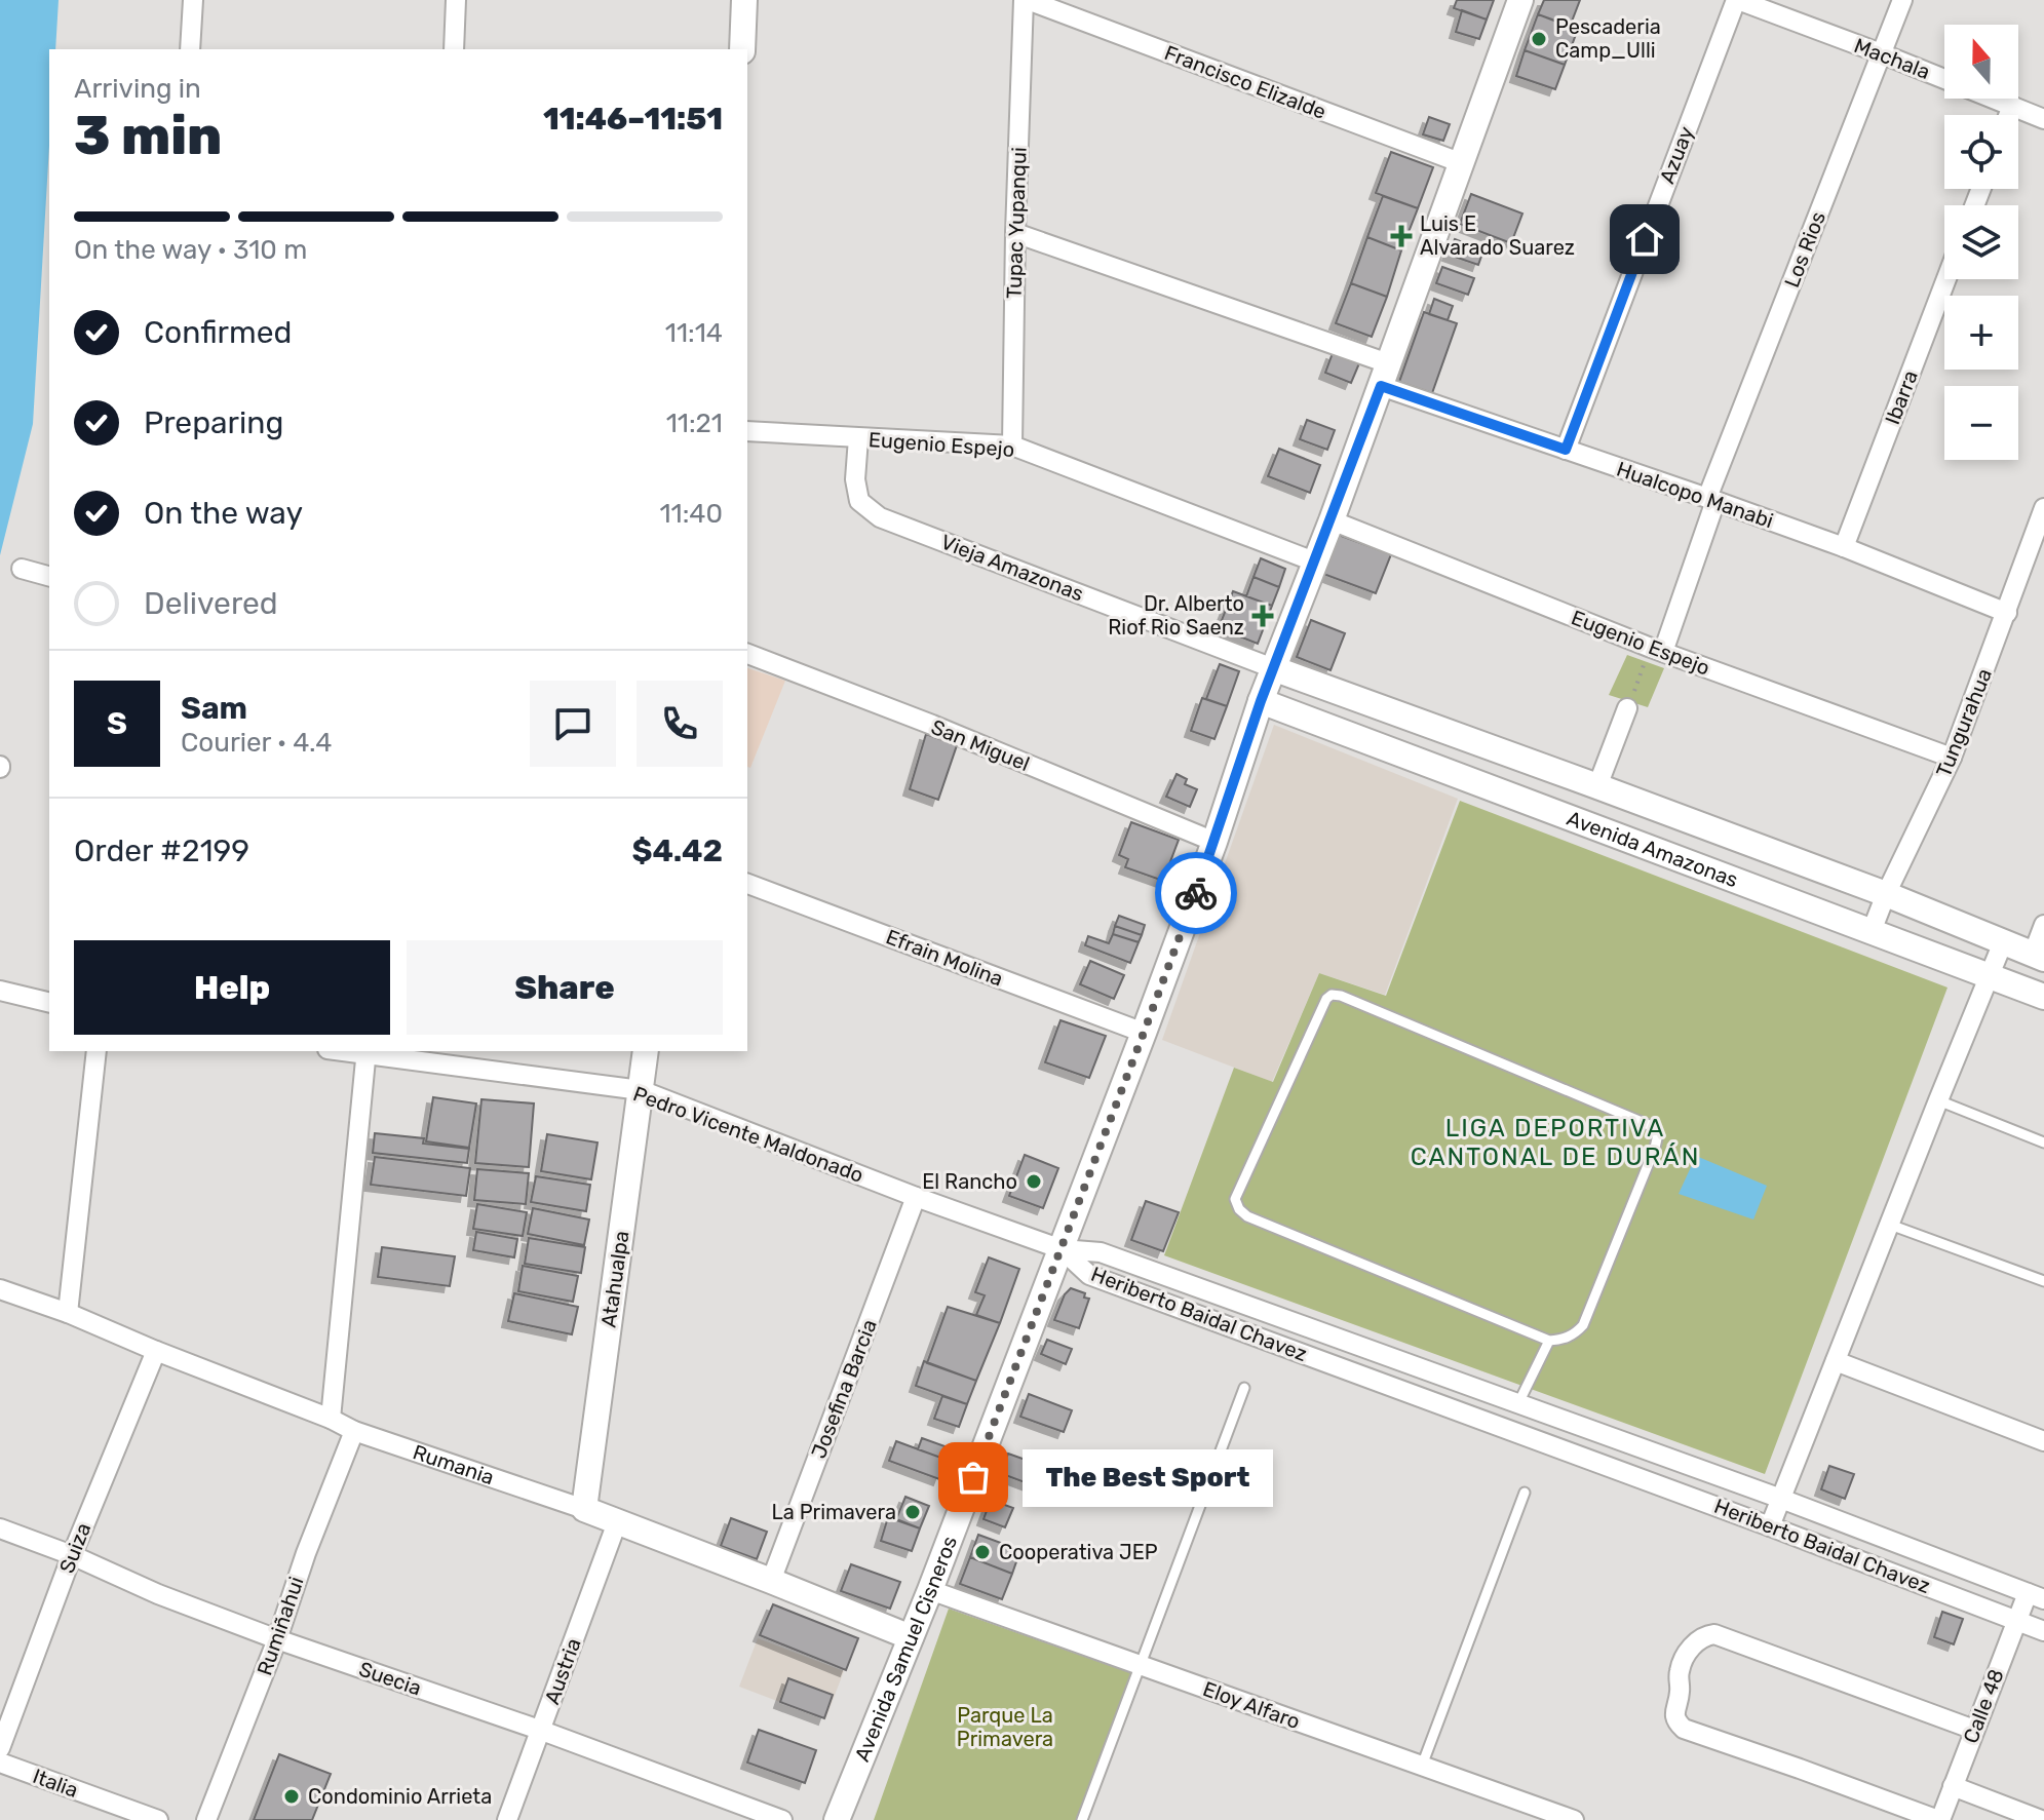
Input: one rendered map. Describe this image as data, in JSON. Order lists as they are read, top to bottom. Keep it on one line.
{"streets":{"street":["Machala","Francisco Elizalde","Azuay","Tupac Yupanqui","Los Rios","Ibarra","Eugenio Espejo","Hualcopo Manabi","Vieja Amazonas","Tungurahua","San Miguel","Avenida Amazonas","Efrain Molina","Pedro Vicente Maldonado","Atahualpa","Heriberto Baidal Chavez","Josefina Barcia","Rumania","Suiza","Rumiñahui","Avenida Samuel Cisneros","Austria","Suecia","Eloy Alfaro","Calle 48","Italia"]},"crossings":[["Machala","Azuay"],["Machala","Los Rios"],["Francisco Elizalde","Tupac Yupanqui"],["Francisco Elizalde","Avenida Samuel Cisneros"],["Azuay","Hualcopo Manabi"],["Tupac Yupanqui","Eugenio Espejo"],["Tupac Yupanqui","Hualcopo Manabi"],["Los Rios","Eugenio Espejo"],["Los Rios","Hualcopo Manabi"],["Ibarra","Hualcopo Manabi"],["Eugenio Espejo","Vieja Amazonas"],["Eugenio Espejo","Tungurahua"],["Eugenio Espejo","Avenida Samuel Cisneros"],["Hualcopo Manabi","Tungurahua"],["Hualcopo Manabi","Avenida Samuel Cisneros"],["Vieja Amazonas","Avenida Amazonas"],["Vieja Amazonas","Avenida Samuel Cisneros"],["Tungurahua","Avenida Amazonas"],["San Miguel","Avenida Samuel Cisneros"],["Avenida Amazonas","Avenida Samuel Cisneros"],["Efrain Molina","Avenida Samuel Cisneros"],["Pedro Vicente Maldonado","Atahualpa"],["Pedro Vicente Maldonado","Heriberto Baidal Chavez"],["Pedro Vicente Maldonado","Josefina Barcia"],["Pedro Vicente Maldonado","Avenida Samuel Cisneros"],["Atahualpa","Rumania"],["Heriberto Baidal Chavez","Avenida Samuel Cisneros"],["Heriberto Baidal Chavez","Calle 48"],["Josefina Barcia","Rumania"],["Rumania","Suiza"],["Rumania","Rumiñahui"],["Rumania","Avenida Samuel Cisneros"],["Rumania","Austria"],["Suiza","Suecia"],["Rumiñahui","Suecia"],["Avenida Samuel Cisneros","Eloy Alfaro"],["Austria","Suecia"]],"districts":["LIGA DEPORTIVA CANTONAL DE DURÁN"],"parks":["Parque La Primavera"],"places":{"other":["Pescaderia Camp_Ulli","El Rancho","The Best Sport","La Primavera","Cooperativa JEP","Condominio Arrieta"],"health":["Luis E Alvarado Suarez","Dr. Alberto Riof Rio Saenz"]},"north":"top","page":{"map_buttons":["+","−"],"heading":["3 min","Arriving in","11:46–11:51"],"panel":["Sam","Courier · 4.4","Order #2199","$4.42"],"bar":"On the way · 310 m","list":[["Confirmed","11:14"],["Preparing","11:21"],["On the way","11:40"],"Delivered"],"round":"S","buttons":["Help","Share"],"bubble":"The Best Sport"}}
